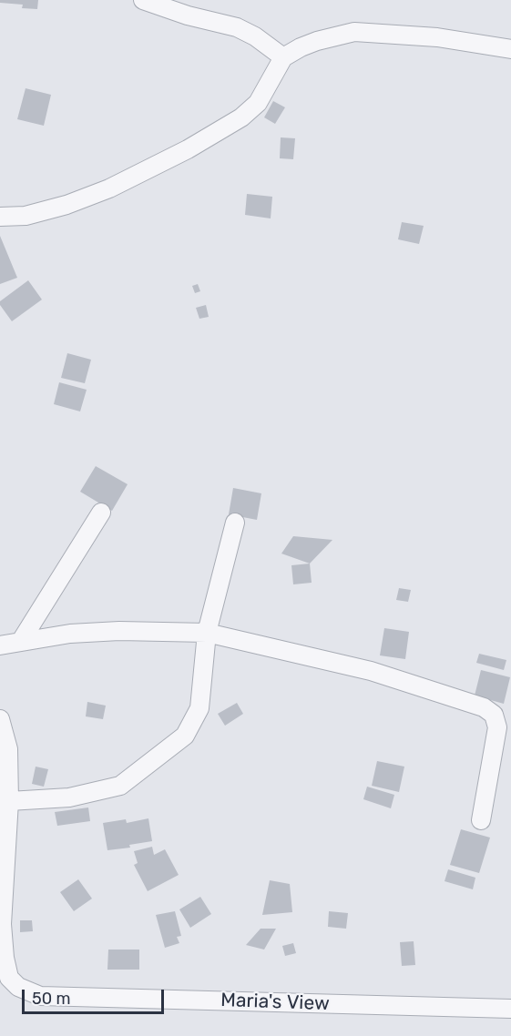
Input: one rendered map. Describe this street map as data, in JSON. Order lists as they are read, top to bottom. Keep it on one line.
{"streets":{"street":["Maria's View"]},"scale_bar":"50 m"}
